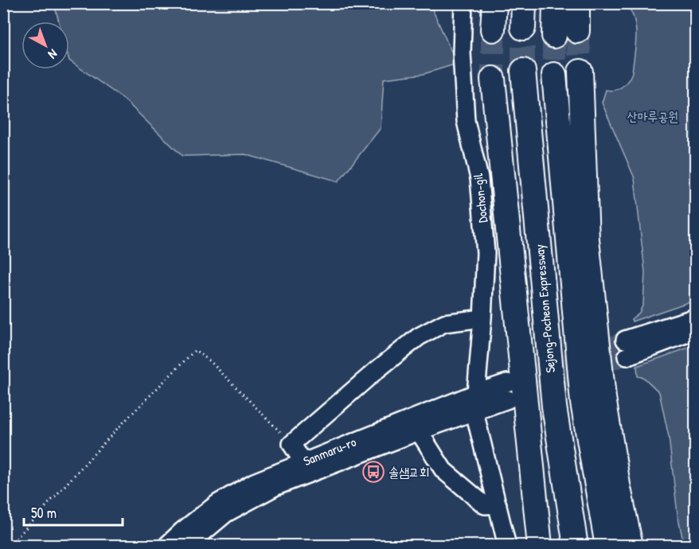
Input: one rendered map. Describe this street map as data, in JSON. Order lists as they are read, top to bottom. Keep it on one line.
{"streets":{"highway":["Sejong-Pocheon Expressway"],"street":["Dochon-gil","Sanmaru-ro"]},"crossings":[["Dochon-gil","Sanmaru-ro"]],"parks":["산마루공원"],"places":{"bus stop":["솔샘교회"]},"scale_bar":"50 m","north":"bottom right"}
